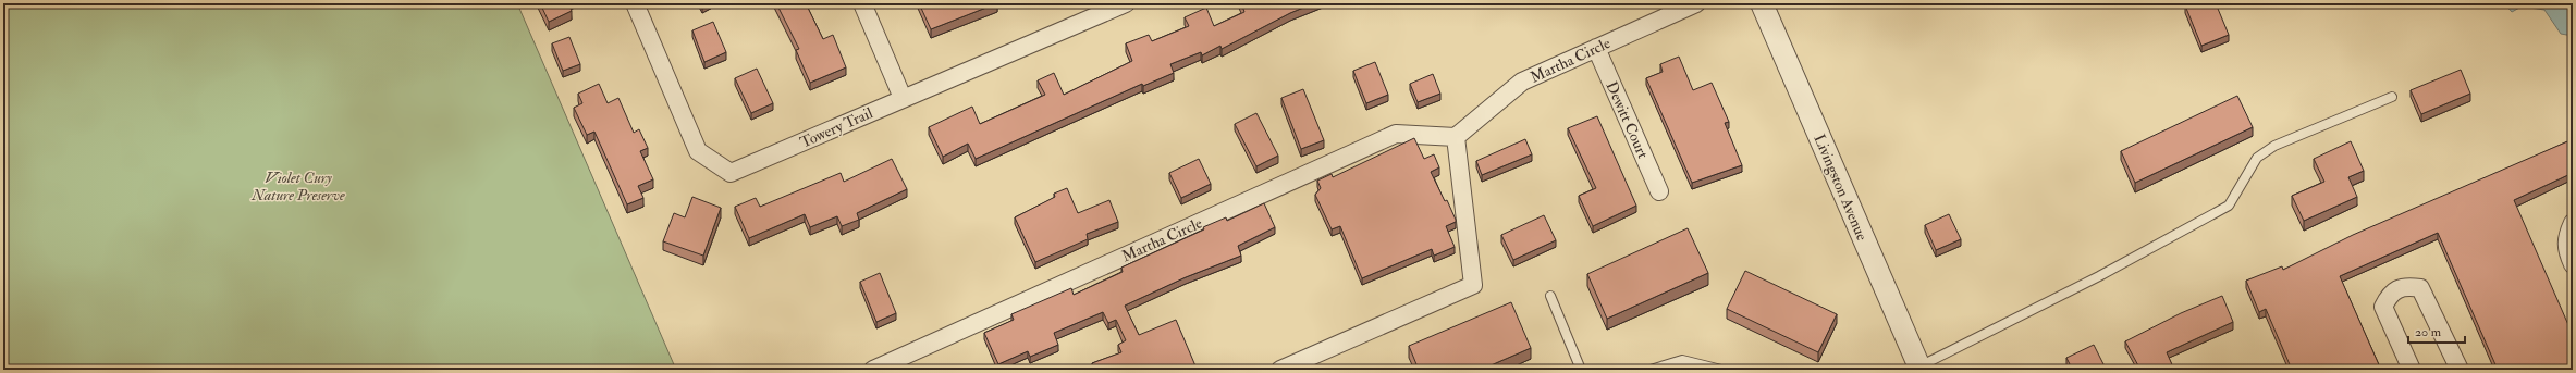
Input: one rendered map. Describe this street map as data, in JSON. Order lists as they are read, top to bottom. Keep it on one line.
{"streets":{"street":["Martha Circle","Dewitt Court","Towery Trail","Livingston Avenue"]},"crossings":[["Martha Circle","Dewitt Court"]],"parks":["Violet Cury Nature Preserve"],"scale_bar":"20 m"}
